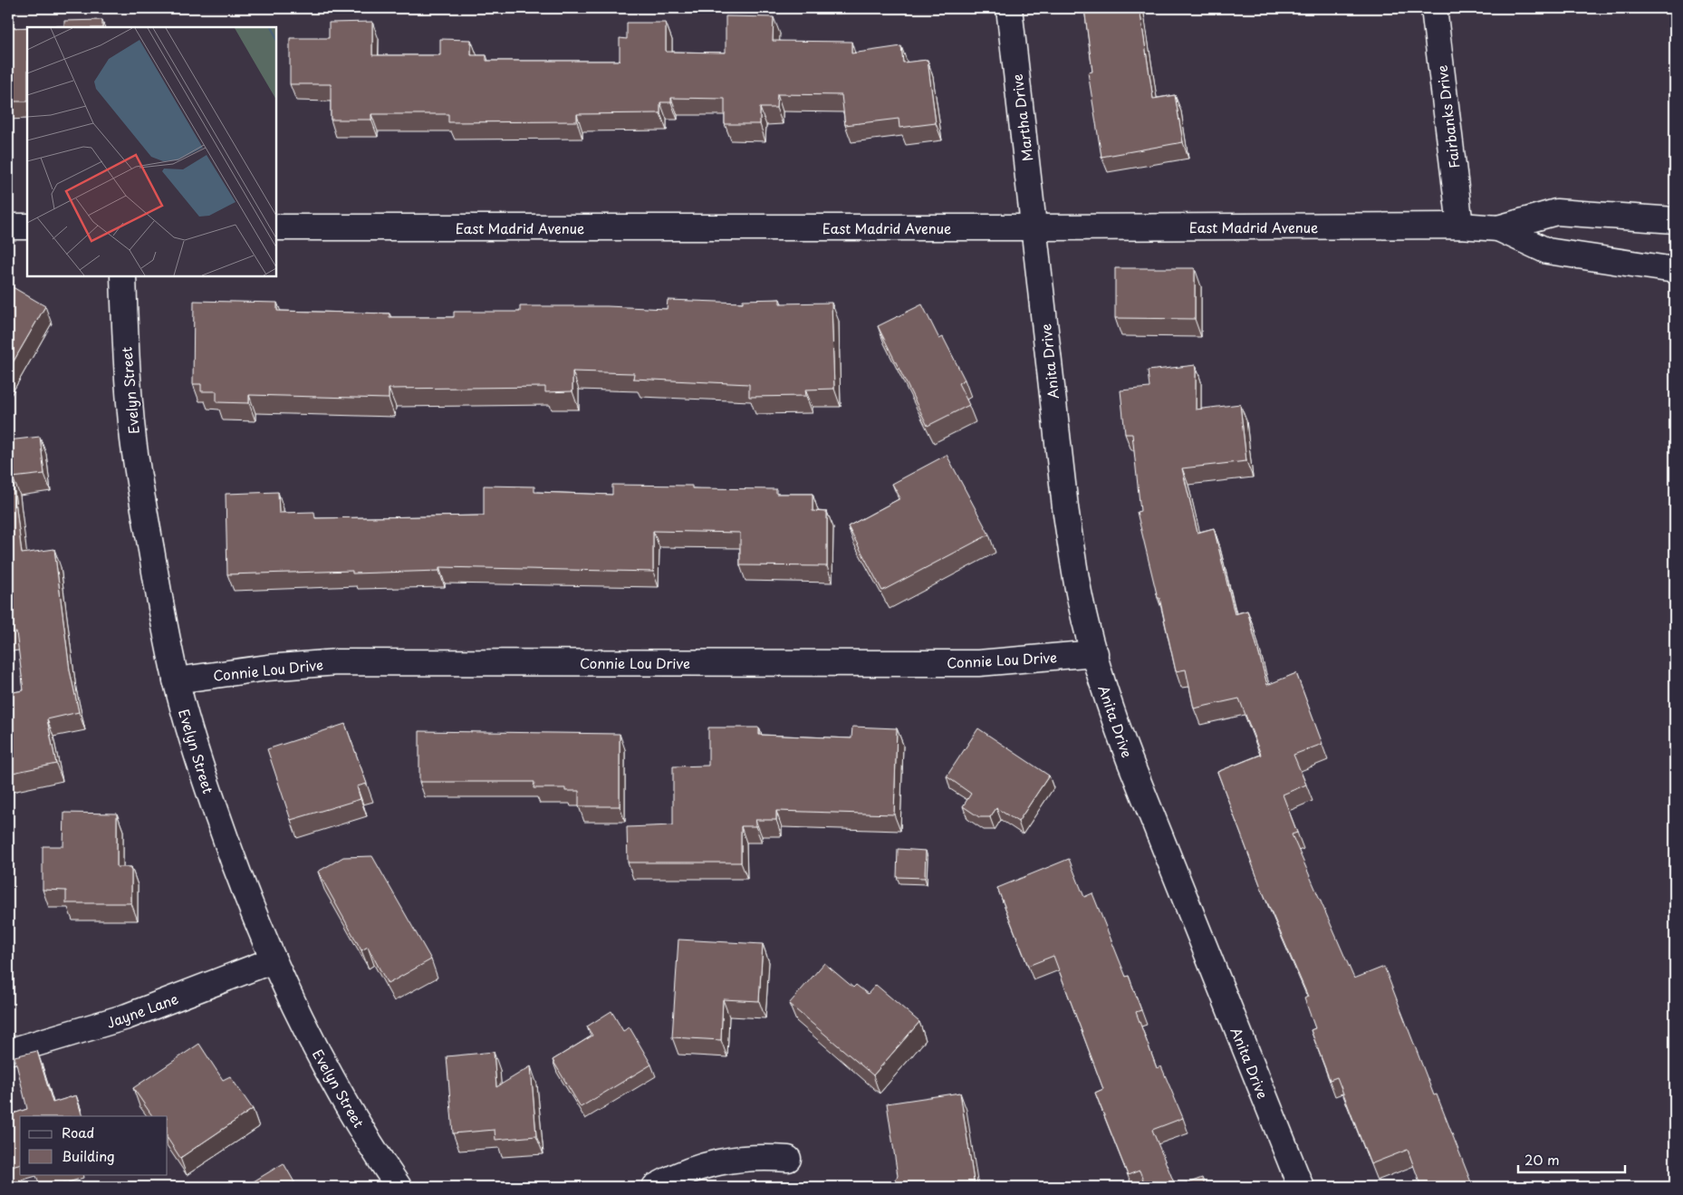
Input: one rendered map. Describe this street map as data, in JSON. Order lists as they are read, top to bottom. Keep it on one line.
{"streets":{"street":["Fairbanks Drive","Martha Drive","East Madrid Avenue","Anita Drive","Evelyn Street","Connie Lou Drive","Jayne Lane"]},"crossings":[["Fairbanks Drive","East Madrid Avenue"],["Martha Drive","East Madrid Avenue"],["Martha Drive","Anita Drive"],["East Madrid Avenue","Anita Drive"],["Anita Drive","Connie Lou Drive"],["Evelyn Street","Connie Lou Drive"],["Evelyn Street","Jayne Lane"]],"legend":["Road","Building"],"scale_bar":"20 m"}
